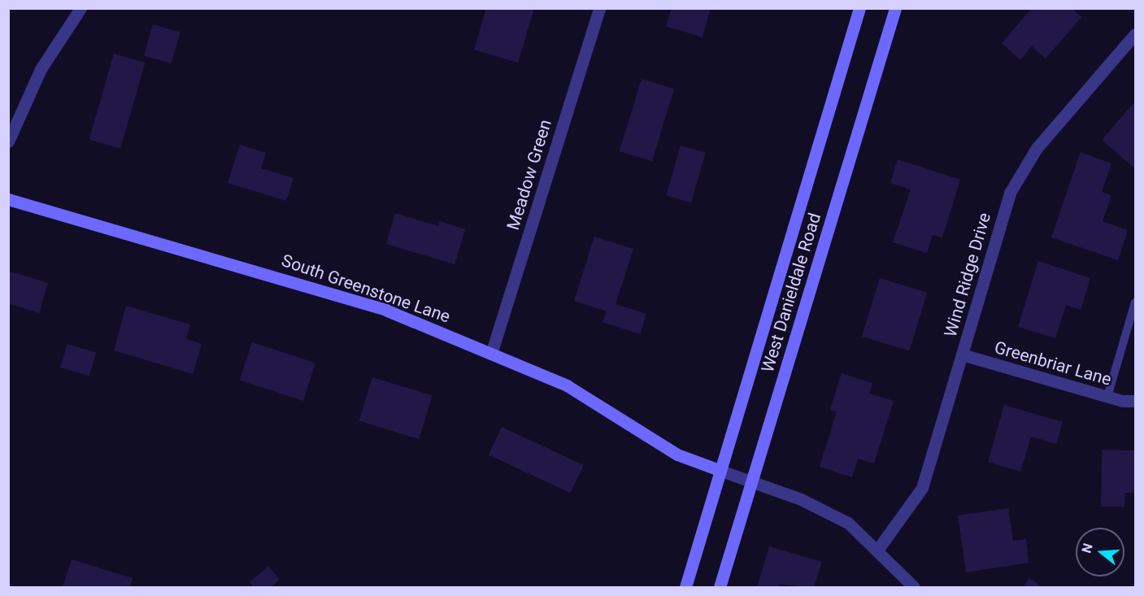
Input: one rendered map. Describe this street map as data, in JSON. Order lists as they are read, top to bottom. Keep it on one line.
{"streets":{"main road":["South Greenstone Lane","West Danieldale Road"],"street":["Meadow Green","Wind Ridge Drive","Greenbriar Lane"]},"crossings":[["Meadow Green","South Greenstone Lane"],["Wind Ridge Drive","Greenbriar Lane"],["South Greenstone Lane","West Danieldale Road"]],"north":"left"}
